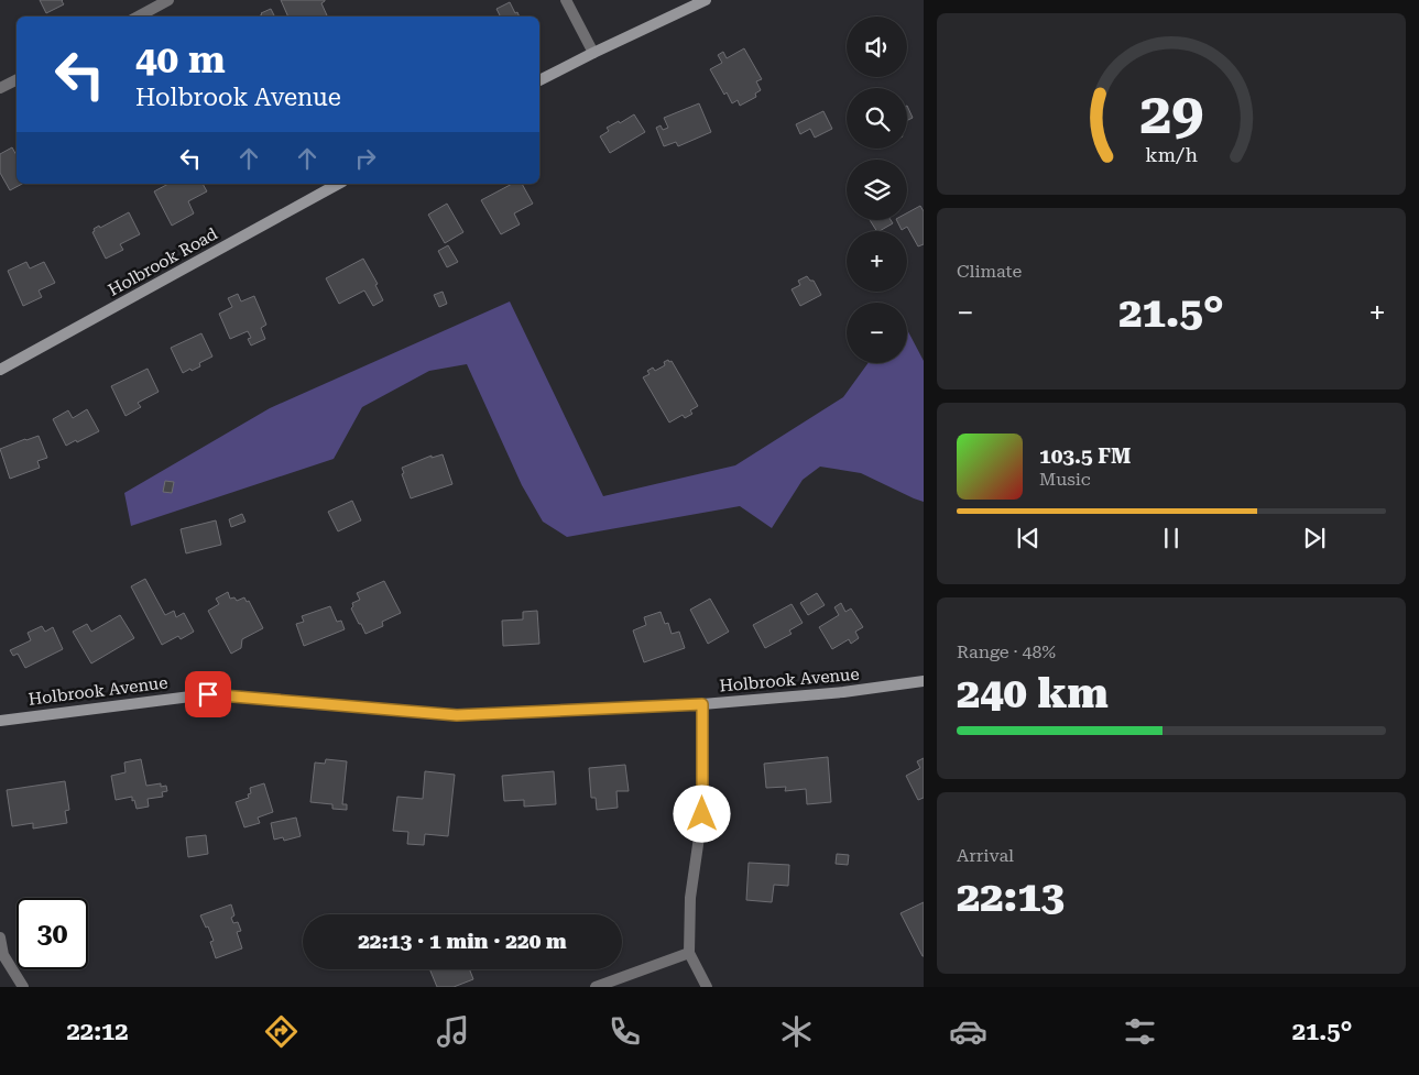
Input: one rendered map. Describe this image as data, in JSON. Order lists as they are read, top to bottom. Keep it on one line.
{"streets":{"street":["Holbrook Road","Holbrook Avenue"]},"page":{"map_buttons":["+","−"],"turn":["40 m","Holbrook Avenue"],"tile":["Climate",["Range · 48%","240 km"],["Arrival","22:13"]],"heat":["−","21.5°","+"],"song":["103.5 FM","Music"],"limit":"30","trip":"22:13 · 1 min · 220 m","tabs":["22:12","21.5°"],"gauge":["29","km/h"]}}
